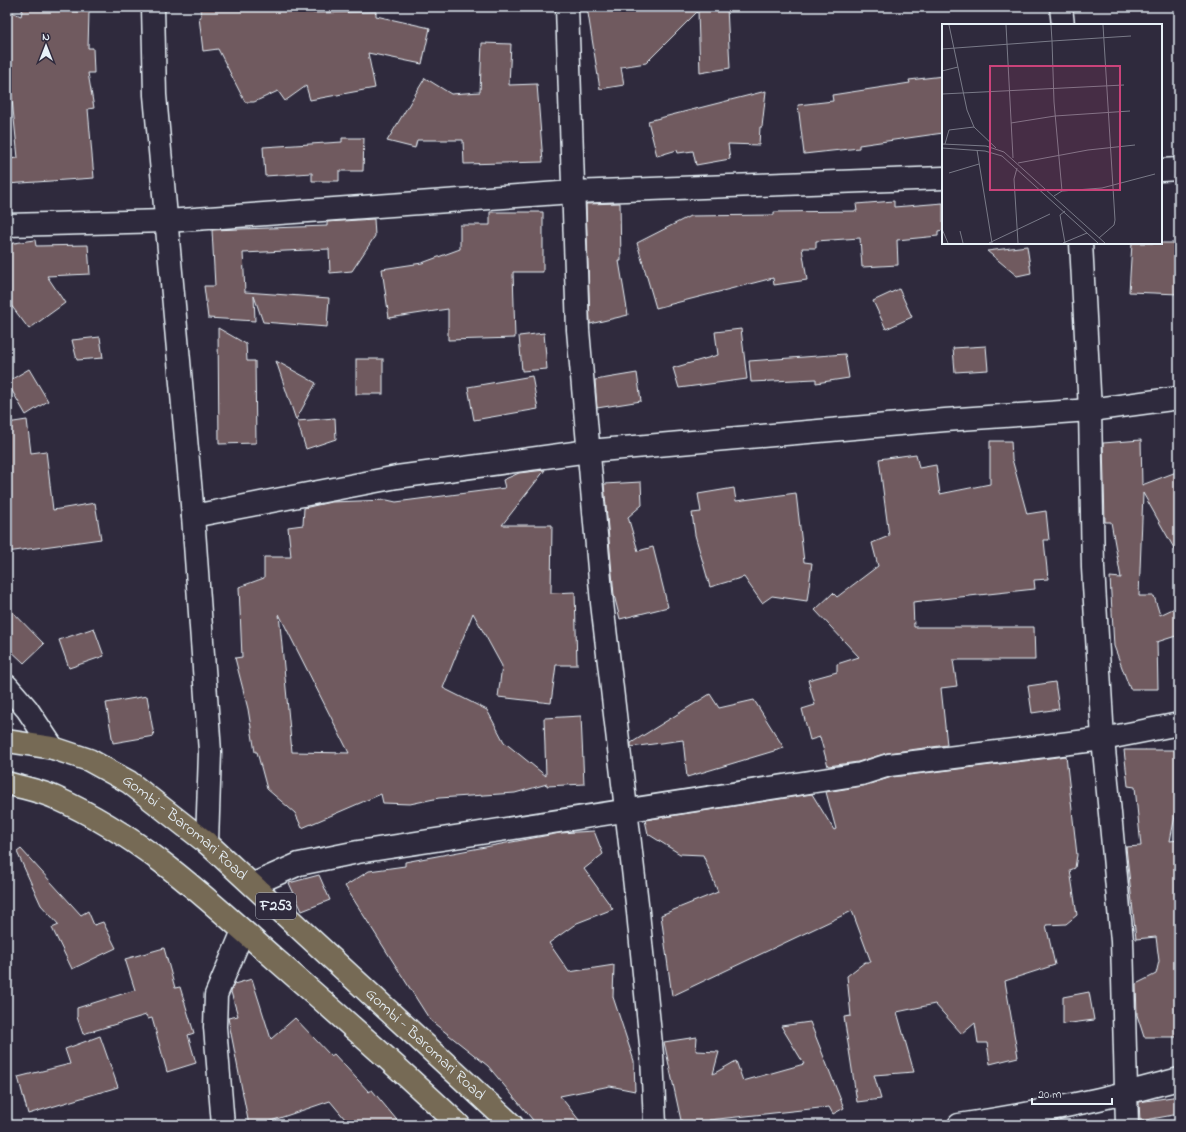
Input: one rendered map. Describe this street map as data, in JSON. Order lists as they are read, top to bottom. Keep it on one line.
{"streets":{"main road":["Gombi - Baromari Road","F253"]},"scale_bar":"20 m","north":"top"}
